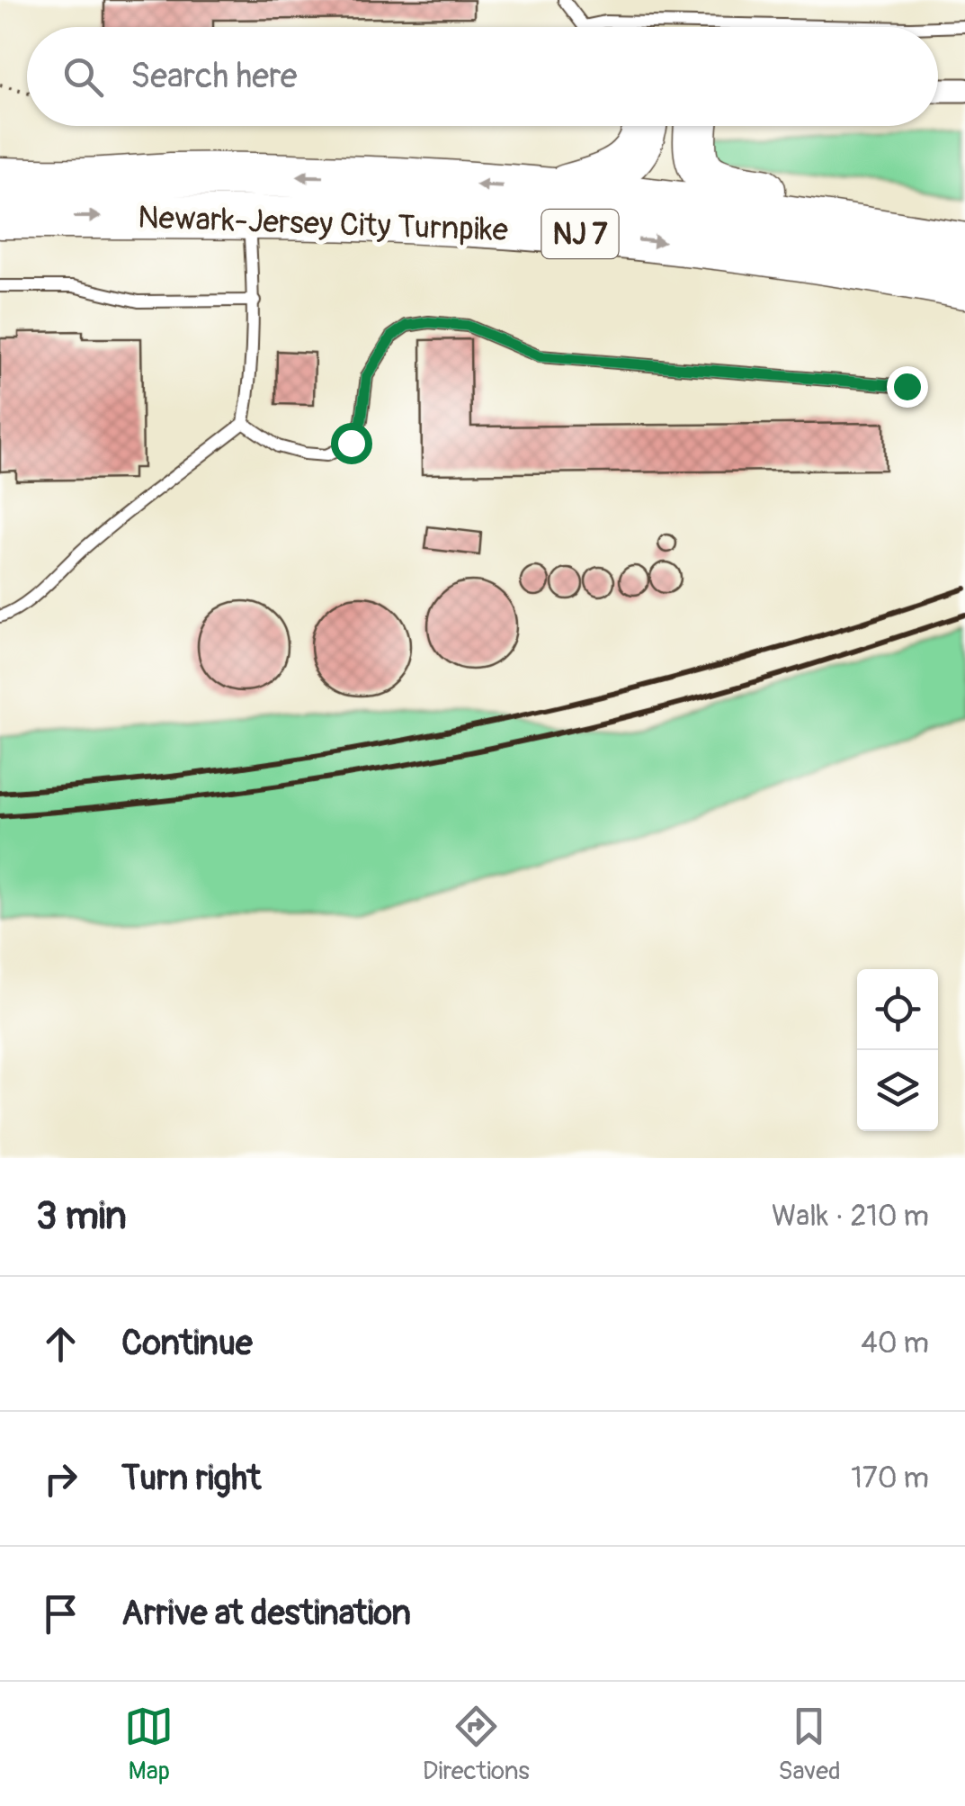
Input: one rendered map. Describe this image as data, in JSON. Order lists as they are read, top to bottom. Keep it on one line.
{"streets":{"highway":["Newark-Jersey City Turnpike","NJ 7"]},"page":{"search":"Search here","heading":["3 min","Walk · 210 m"],"list":[["Continue","40 m"],["Turn right","170 m"],"Arrive at destination"],"nav":["Map","Directions","Saved"]}}
